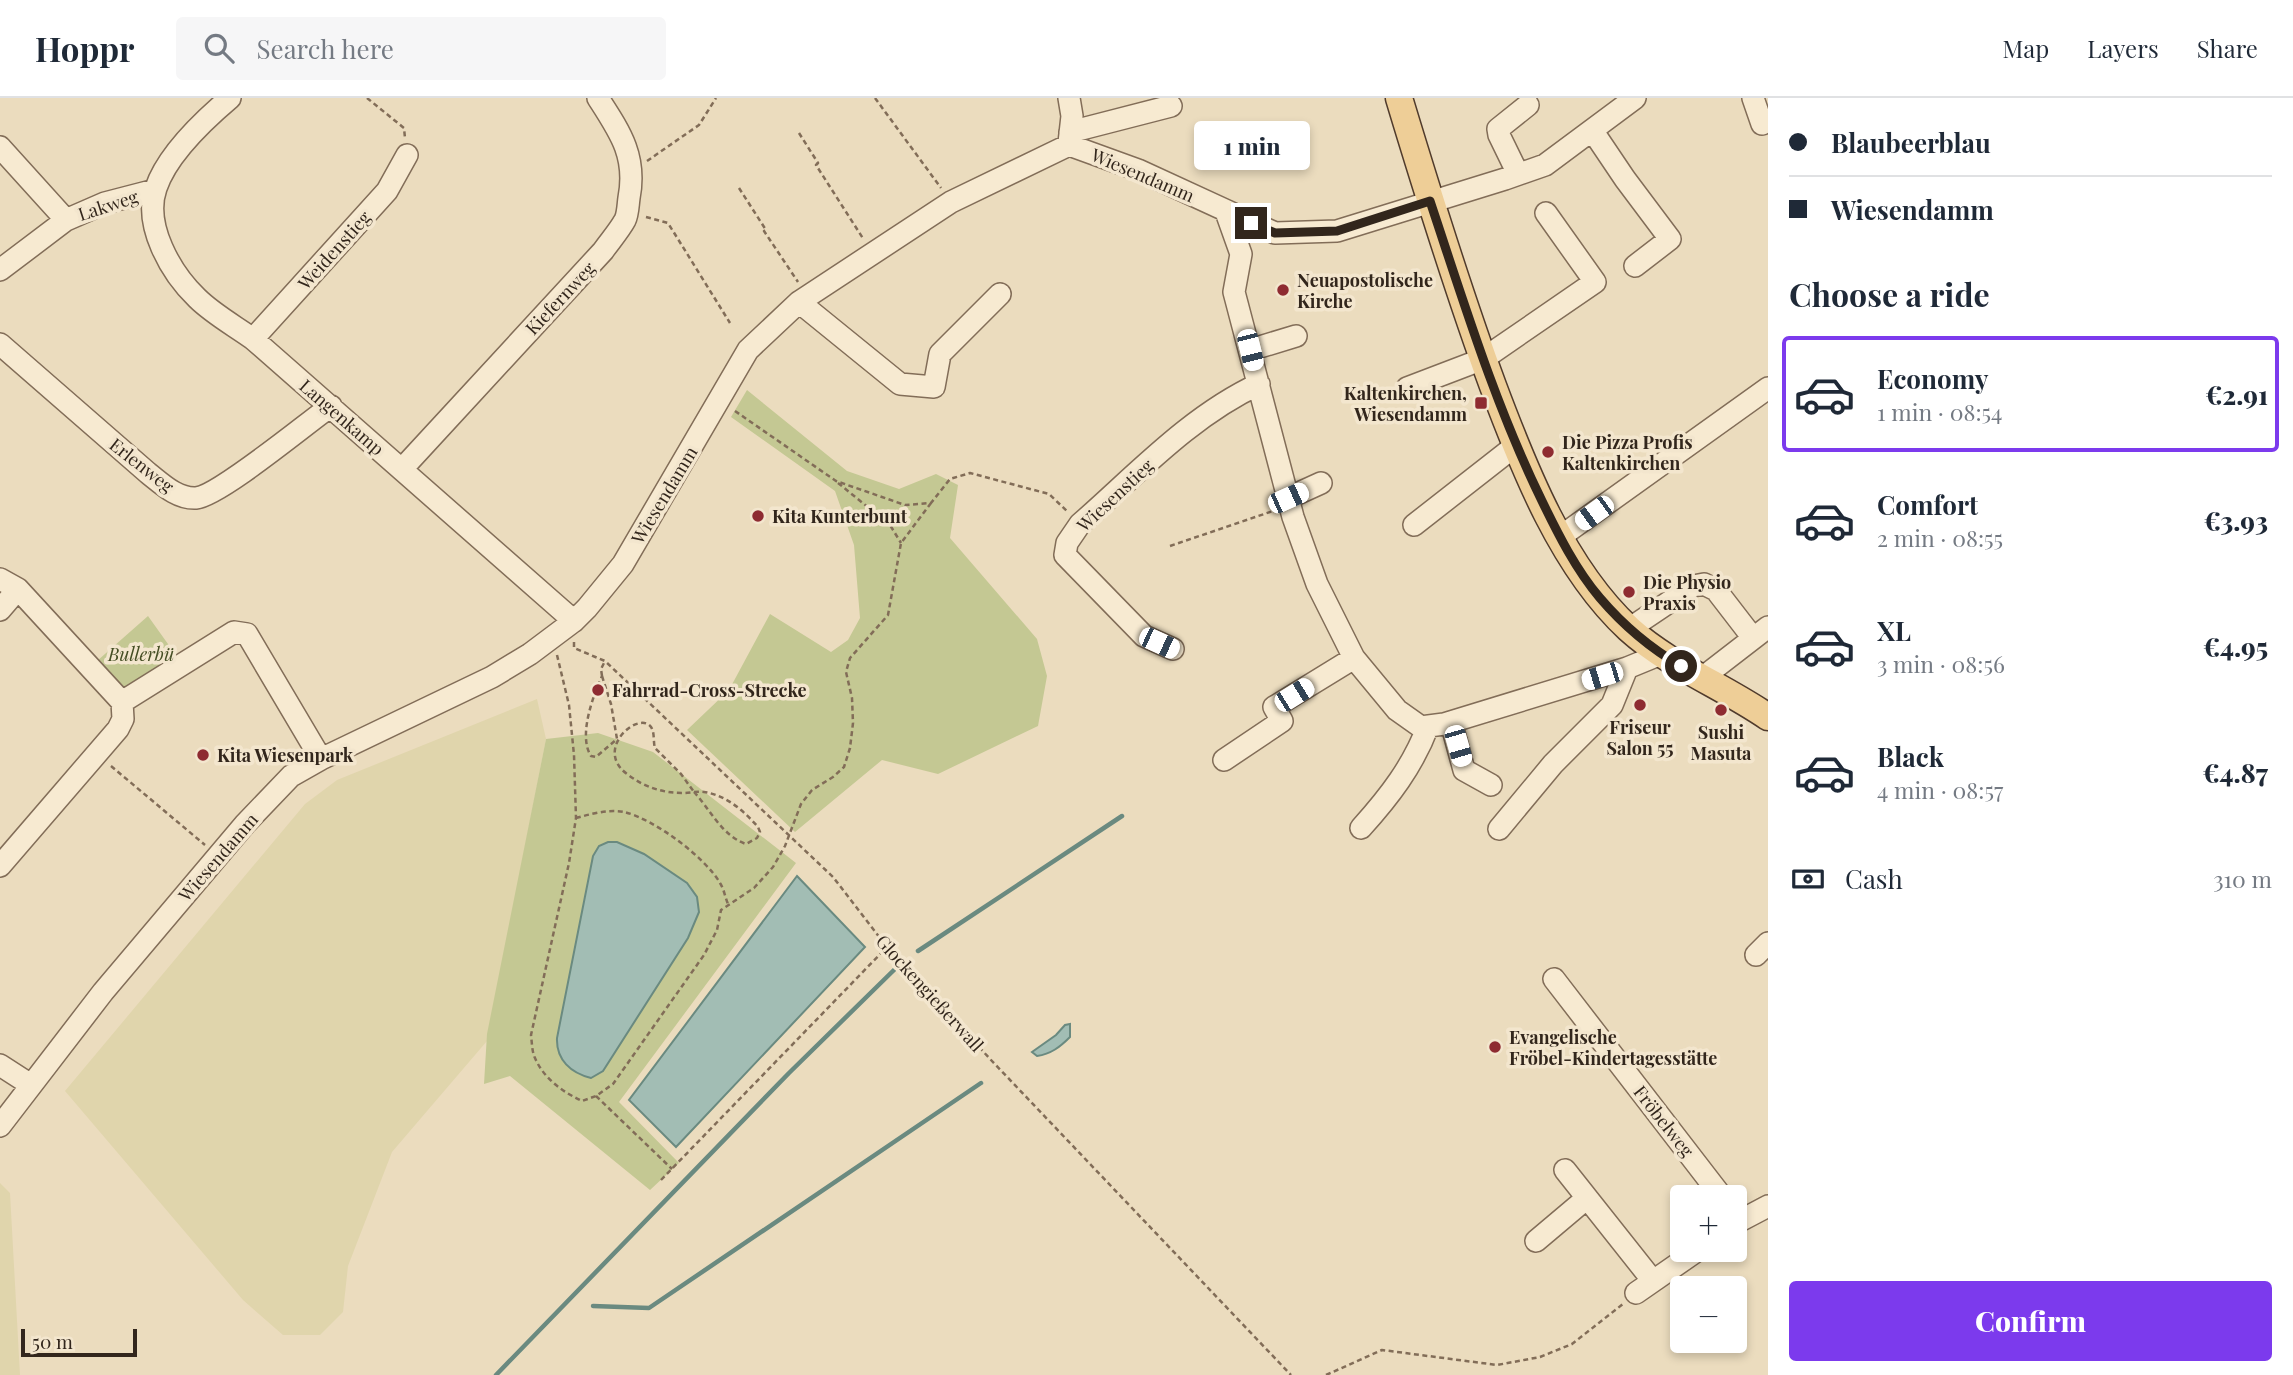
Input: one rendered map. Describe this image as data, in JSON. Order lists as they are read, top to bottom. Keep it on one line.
{"streets":{"street":["Wiesendamm","Lakweg","Weidenstieg","Kiefernweg","Langenkamp","Erlenweg","Wiesenstieg","Fröbelweg"],"path":["Glockengießerwall"]},"crossings":[["Wiesendamm","Langenkamp"],["Wiesendamm","Glockengießerwall"],["Lakweg","Langenkamp"],["Weidenstieg","Langenkamp"],["Kiefernweg","Langenkamp"],["Langenkamp","Erlenweg"],["Langenkamp","Glockengießerwall"]],"parks":["Bullerbü"],"places":{"other":["Neuapostolische Kirche","Die Pizza Profis Kaltenkirchen","Kita Kunterbunt","Die Physio Praxis","Fahrrad-Cross-Strecke","Friseur Salon 55","Sushi Masuta","Kita Wiesenpark","Evangelische Fröbel-Kindertagesstätte"],"transit":["Kaltenkirchen, Wiesendamm"]},"scale_bar":"50 m","page":{"header":"Hoppr","search":"Search here","nav":["Map","Layers","Share"],"banner":["Blaubeerblau","Wiesendamm"],"bubble":"1 min","heading":"Choose a ride","list":[{"name":"Economy","note":"1 min · 08:54","value":"€2.91"},{"name":"Comfort","note":"2 min · 08:55","value":"€3.93"},{"name":"XL","note":"3 min · 08:56","value":"€4.95"},{"name":"Black","note":"4 min · 08:57","value":"€4.87"}],"pay":["Cash","310 m"],"map_buttons":["+","−"],"buttons":"Confirm","scale":"50 m"}}
